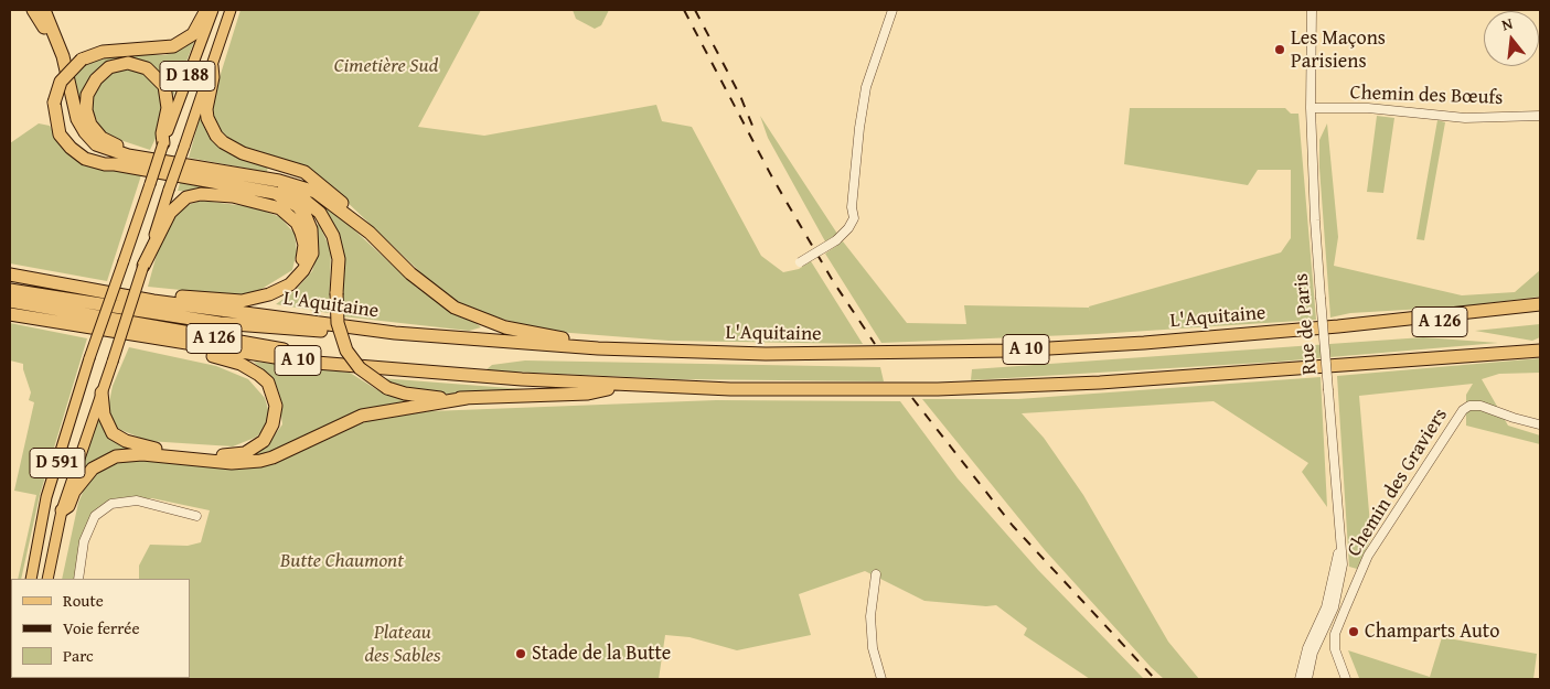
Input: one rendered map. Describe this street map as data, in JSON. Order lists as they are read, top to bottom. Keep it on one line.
{"streets":{"highway":["L'Aquitaine","A 126","A 10"],"main road":["D 188","D 591"],"street":["Chemin des Bœufs","Rue de Paris","Chemin des Graviers"]},"crossings":[["D 188","D 591"],["Chemin des Bœufs","Rue de Paris"],["L'Aquitaine","A 126"],["A 126","A 10"]],"parks":["Cimetière Sud","Butte Chaumont","Plateau des Sables"],"places":["Les Maçons Parisiens","Champarts Auto","Stade de la Butte"],"legend":["Route","Voie ferrée","Parc"],"north":"top"}
